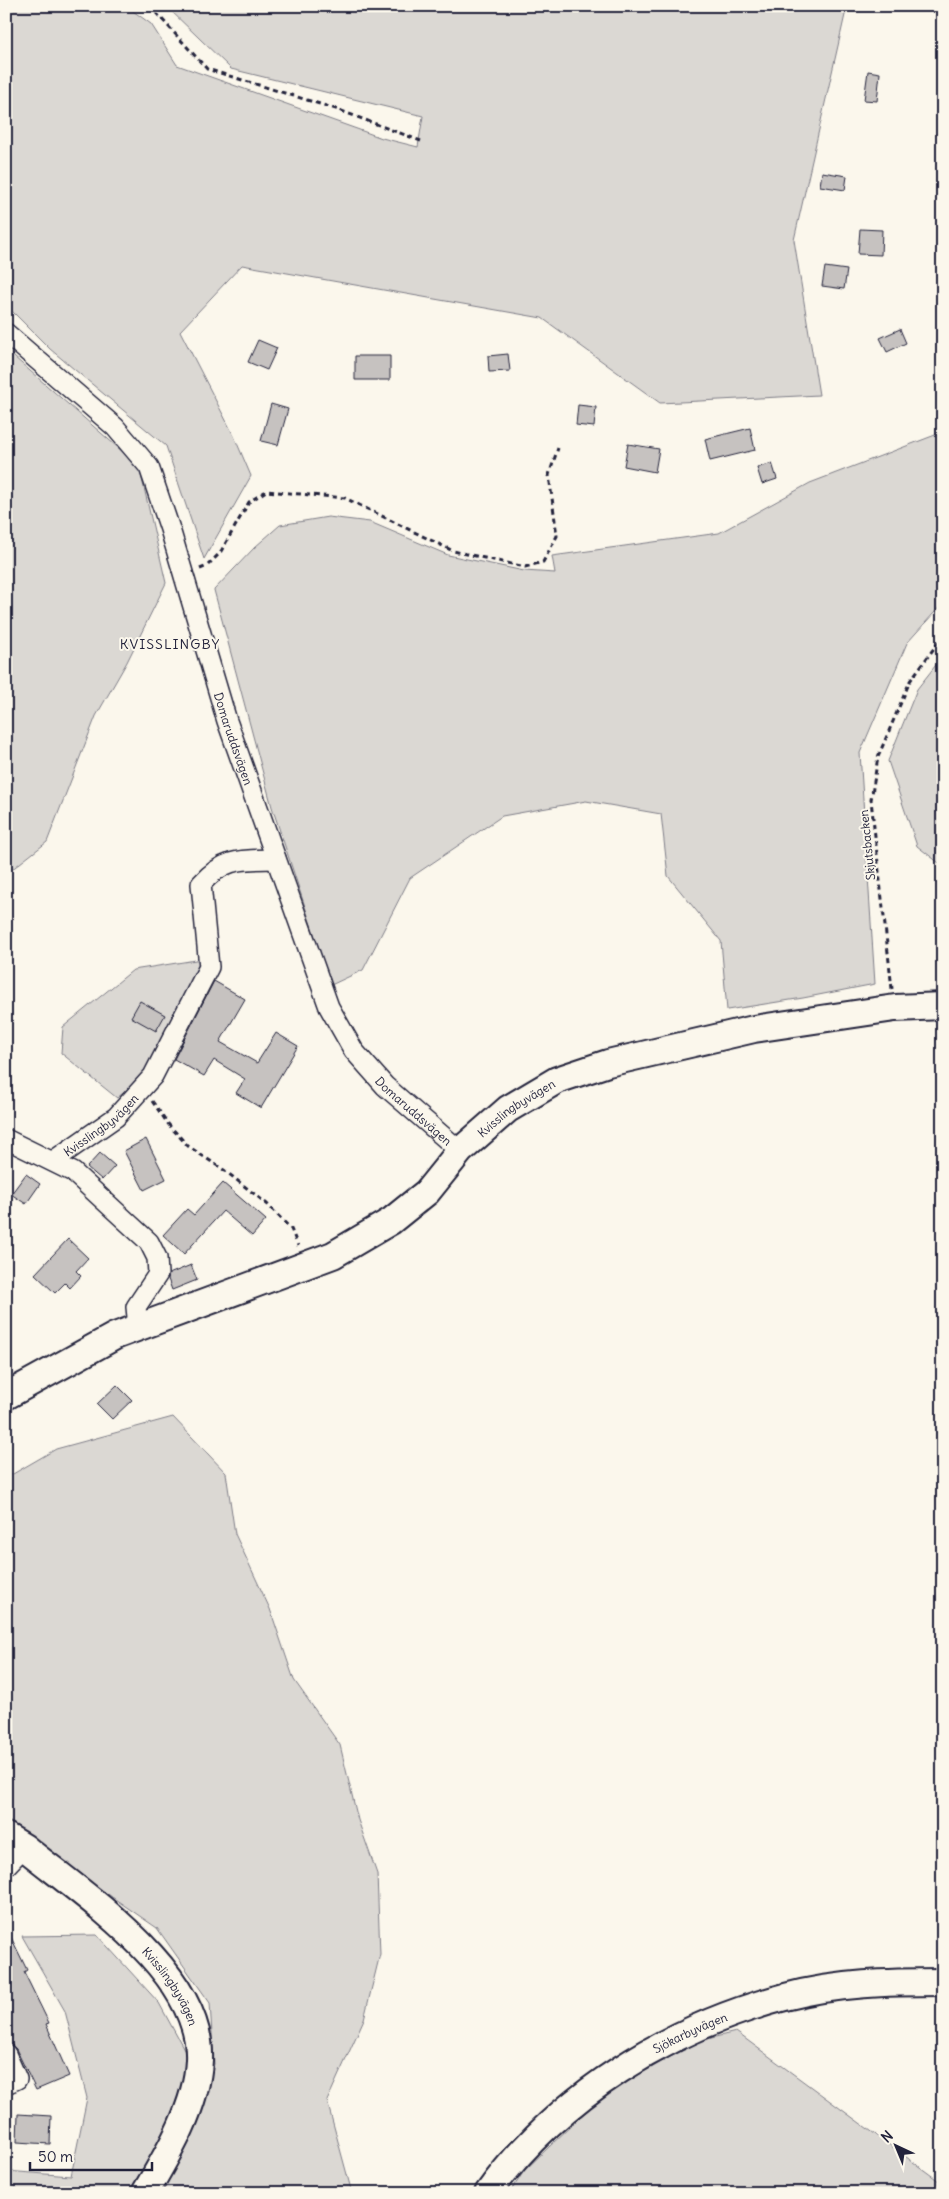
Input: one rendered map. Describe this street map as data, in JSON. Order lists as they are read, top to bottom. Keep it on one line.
{"streets":{"street":["Domaruddsvägen","Kvisslingbyvägen","Sjökarbyvägen"],"path":["Skjutsbacken"]},"crossings":[["Domaruddsvägen","Kvisslingbyvägen"],["Skjutsbacken","Kvisslingbyvägen"]],"districts":["KVISSLINGBY"],"scale_bar":"50 m","north":"top left"}
